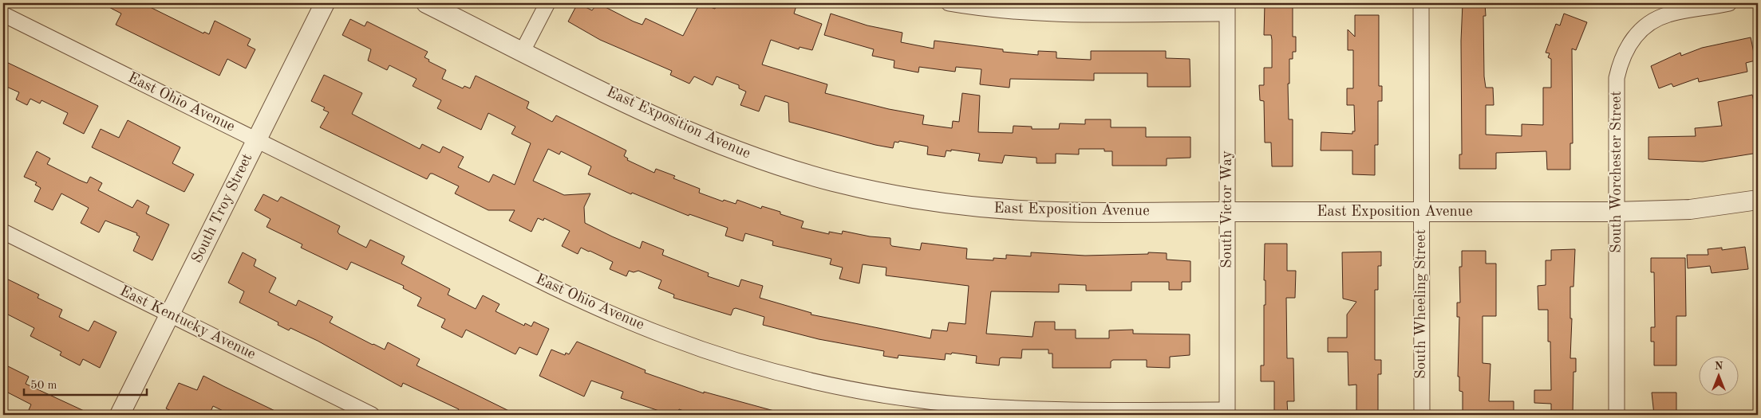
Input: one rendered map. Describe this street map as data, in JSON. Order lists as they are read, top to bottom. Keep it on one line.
{"streets":{"street":["East Ohio Avenue","East Exposition Avenue","South Worchester Street","South Troy Street","South Victor Way","South Wheeling Street","East Kentucky Avenue"]},"crossings":[["East Ohio Avenue","South Troy Street"],["East Ohio Avenue","South Victor Way"],["East Exposition Avenue","South Worchester Street"],["East Exposition Avenue","South Victor Way"],["East Exposition Avenue","South Wheeling Street"],["South Troy Street","East Kentucky Avenue"]],"scale_bar":"50 m","north":"top"}
